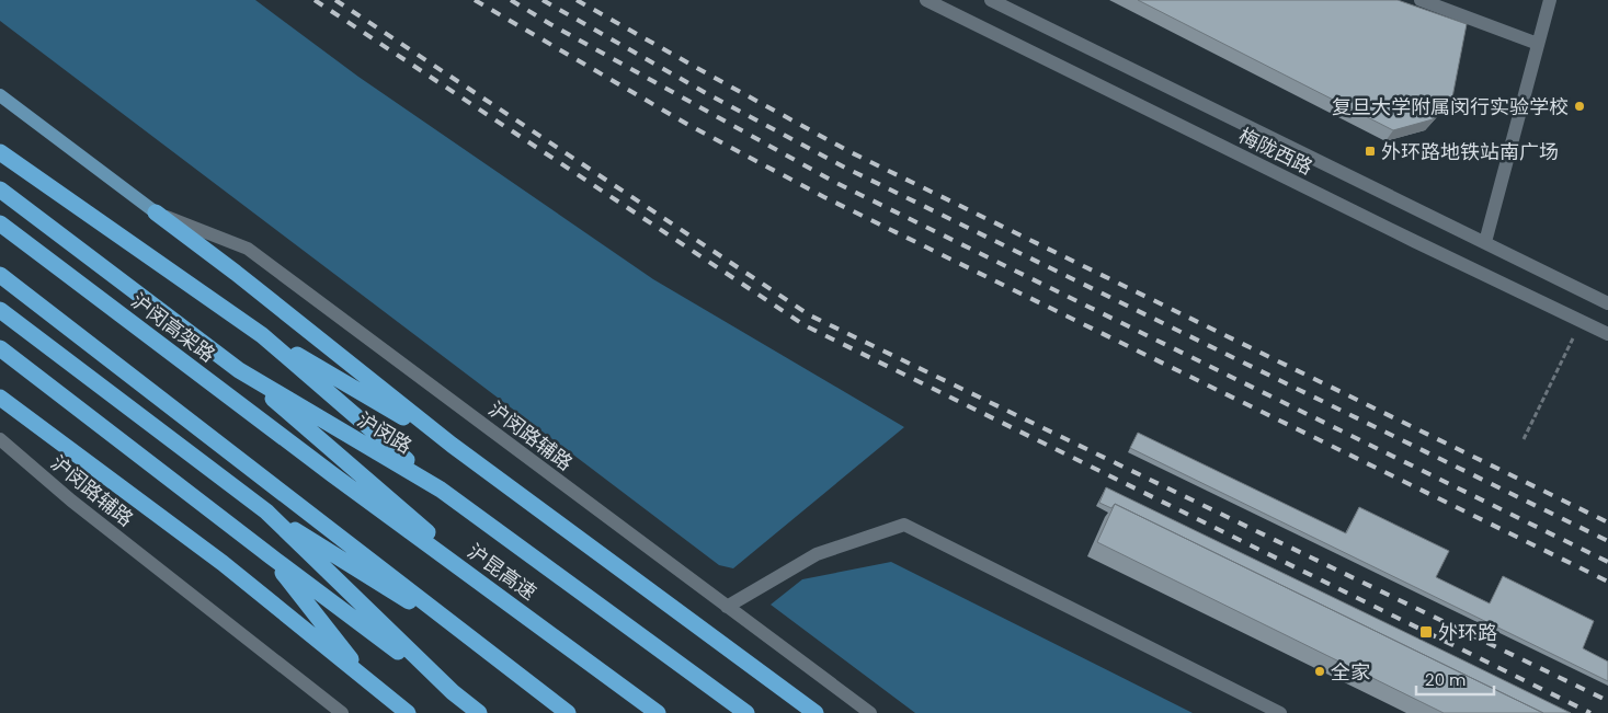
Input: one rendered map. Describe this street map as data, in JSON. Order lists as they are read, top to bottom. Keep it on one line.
{"streets":{"highway":["沪闵高架路","沪闵路","沪昆高速"],"street":["梅陇西路","沪闵路辅路"]},"crossings":[["沪闵高架路","沪昆高速"]],"places":{"other":["复旦大学附属闵行实验学校","全家"],"transit":["外环路地铁站南广场","外环路"]},"scale_bar":"20 m"}
